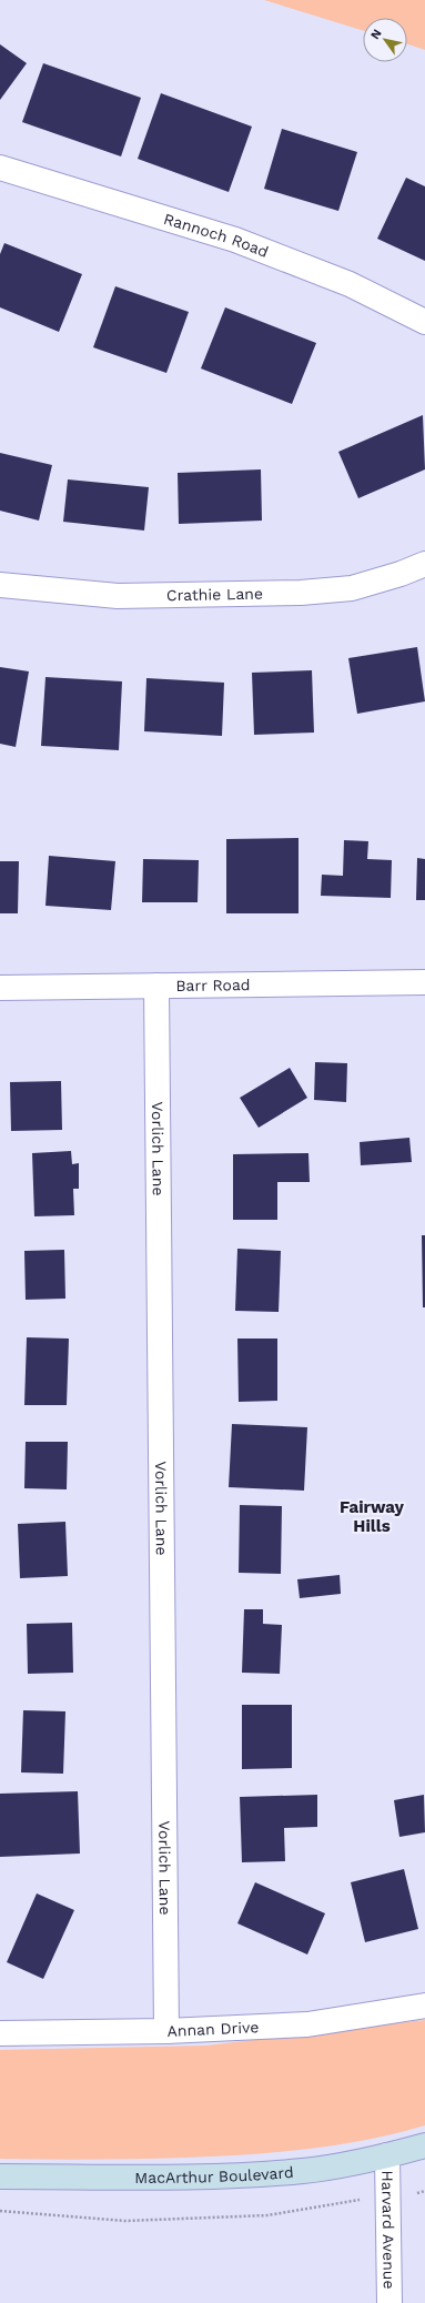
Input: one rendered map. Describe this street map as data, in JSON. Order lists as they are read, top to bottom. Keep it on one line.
{"streets":{"main road":["MacArthur Boulevard"],"street":["Rannoch Road","Crathie Lane","Barr Road","Vorlich Lane","Annan Drive","Harvard Avenue"]},"crossings":[["Barr Road","Vorlich Lane"],["Vorlich Lane","Annan Drive"],["MacArthur Boulevard","Harvard Avenue"]],"districts":["Fairway Hills"],"north":"top left"}
